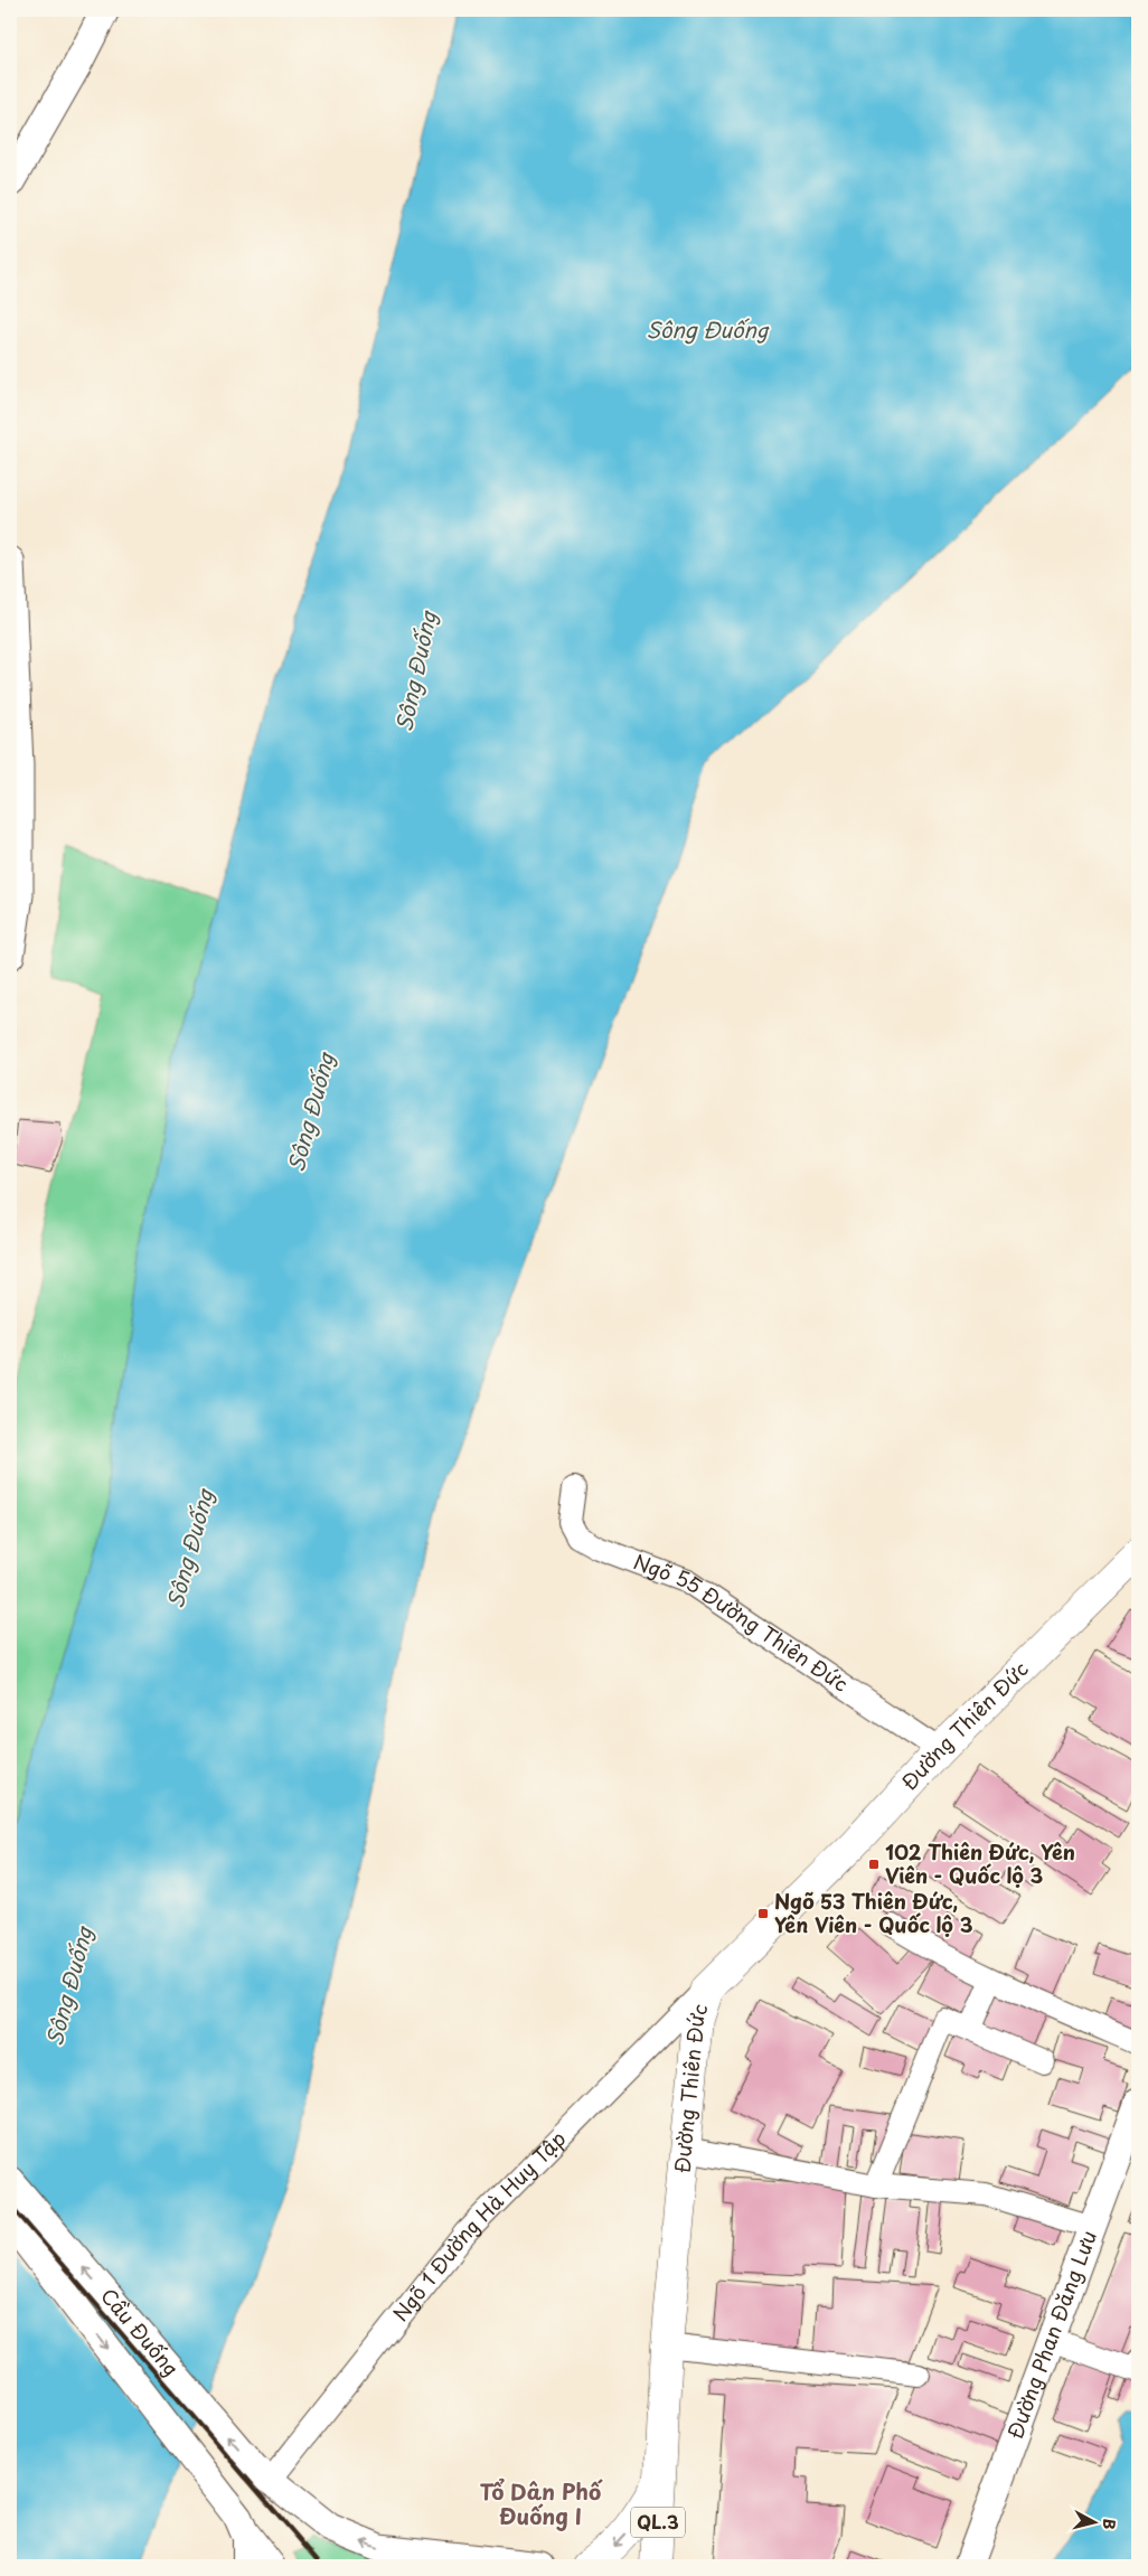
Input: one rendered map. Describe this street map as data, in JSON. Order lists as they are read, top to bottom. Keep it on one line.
{"streets":{"highway":["Đường Thiên Đức","QL.3"],"main road":["Cầu Đuống","Đường Phan Đăng Lưu"],"street":["Ngõ 55 Đường Thiên Đức","Ngõ 1 Đường Hà Huy Tập"]},"crossings":[["Ngõ 55 Đường Thiên Đức","Đường Thiên Đức"],["Đường Thiên Đức","Ngõ 1 Đường Hà Huy Tập"],["Đường Thiên Đức","QL.3"],["Ngõ 1 Đường Hà Huy Tập","Cầu Đuống"]],"districts":["Tổ Dân Phố Đuống I"],"water":["Sông Đuống"],"places":{"transit":["102 Thiên Đức, Yên Viên - Quốc lộ 3","Ngõ 53 Thiên Đức, Yên Viên - Quốc lộ 3"]},"north":"right"}
